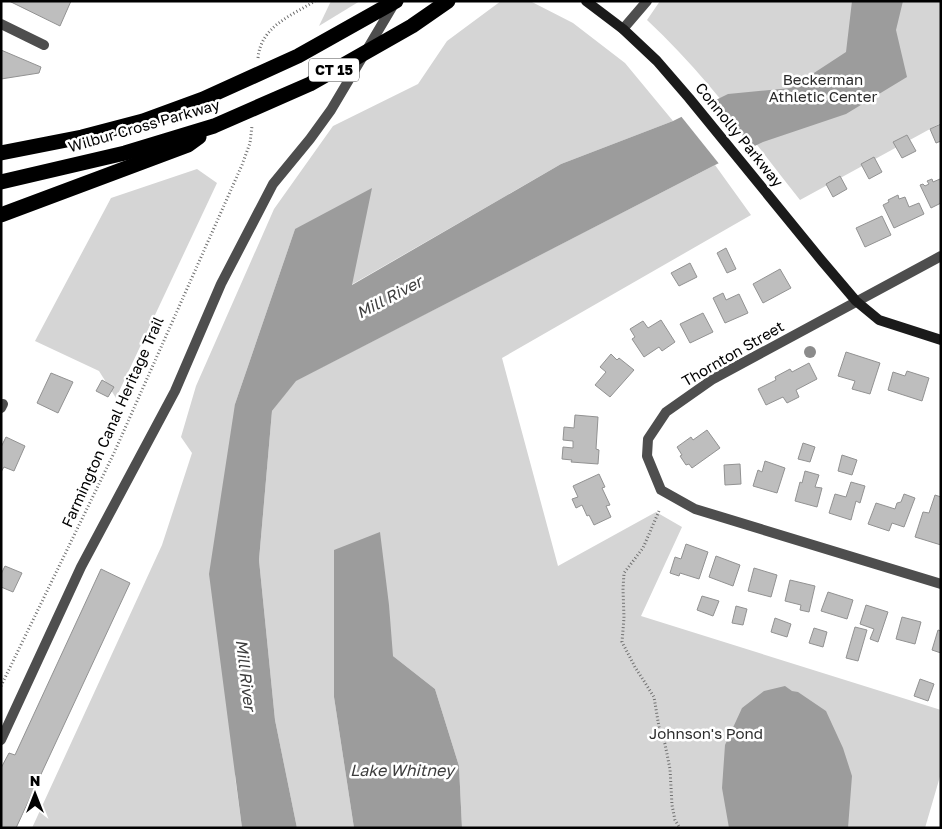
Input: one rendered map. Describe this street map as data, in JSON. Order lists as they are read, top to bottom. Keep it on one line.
{"streets":{"highway":["CT 15","Wilbur Cross Parkway"],"main road":["Connolly Parkway"],"street":["Thornton Street"],"path":["Farmington Canal Heritage Trail"]},"crossings":[["Connolly Parkway","Thornton Street"]],"water":["Mill River","Lake Whitney"],"parks":["Beckerman Athletic Center","Johnson's Pond"],"north":"top"}
